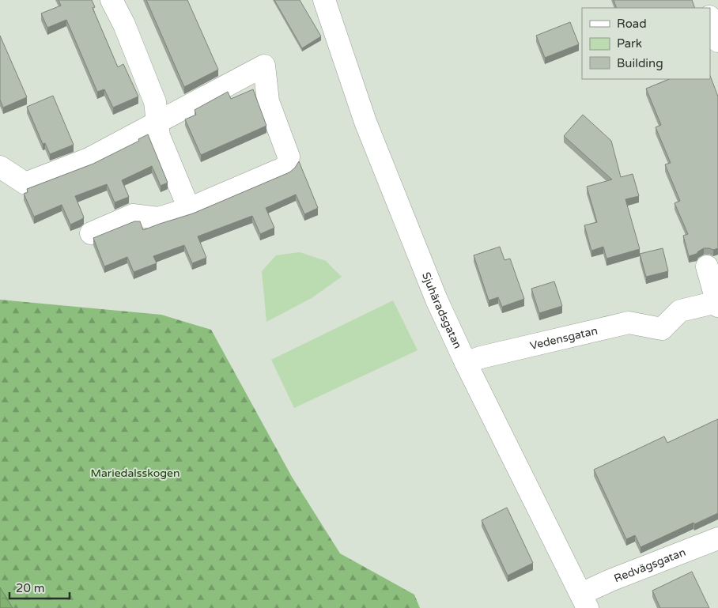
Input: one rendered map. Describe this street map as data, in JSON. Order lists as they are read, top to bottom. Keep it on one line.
{"streets":{"street":["Sjuhäradsgatan","Vedensgatan","Redvägsgatan"]},"crossings":[["Sjuhäradsgatan","Vedensgatan"],["Sjuhäradsgatan","Redvägsgatan"]],"parks":["Mariedalsskogen"],"legend":["Road","Park","Building"],"scale_bar":"20 m"}
